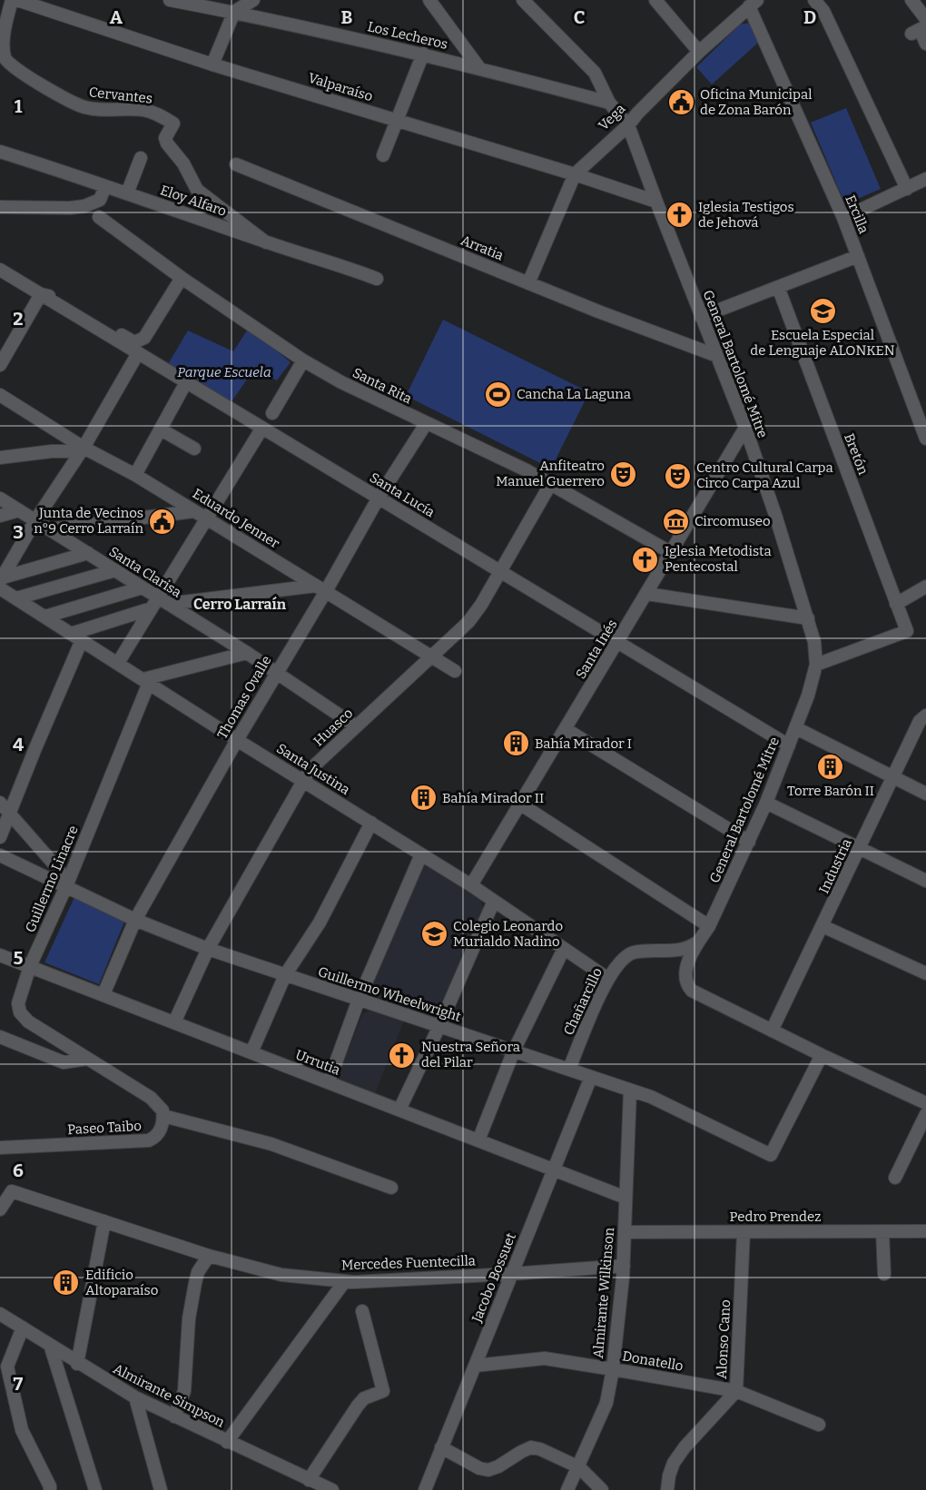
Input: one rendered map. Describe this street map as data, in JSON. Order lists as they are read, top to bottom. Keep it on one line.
{"streets":{"street":["Los Lecheros","Valparaíso","Cervantes","Vega","Eloy Alfaro","Ercilla","Arratia","General Bartolomé Mitre","Santa Rita","Bretón","Santa Lucía","Eduardo Jenner","Santa Clarisa","Santa Inés","Thomas Ovalle","Huasco","Santa Justina","Industria","Guillermo Linacre","Guillermo Wheelwright","Chañarcillo","Urrutia","Paseo Taibo","Pedro Prendez","Mercedes Fuentecilla","Jacobo Bossuet","Almirante Wilkinson","Alonso Cano","Donatello","Almirante Simpson"]},"crossings":[["Valparaíso","Vega"],["Valparaíso","General Bartolomé Mitre"],["Cervantes","Eloy Alfaro"],["Vega","Ercilla"],["Vega","Arratia"],["Vega","General Bartolomé Mitre"],["Arratia","General Bartolomé Mitre"],["General Bartolomé Mitre","Bretón"],["General Bartolomé Mitre","Santa Lucía"],["General Bartolomé Mitre","Santa Inés"],["General Bartolomé Mitre","Industria"],["General Bartolomé Mitre","Chañarcillo"],["Santa Rita","Santa Inés"],["Santa Rita","Thomas Ovalle"],["Santa Rita","Huasco"],["Santa Lucía","Santa Inés"],["Santa Lucía","Thomas Ovalle"],["Santa Lucía","Huasco"],["Eduardo Jenner","Thomas Ovalle"],["Eduardo Jenner","Huasco"],["Santa Clarisa","Thomas Ovalle"],["Santa Clarisa","Huasco"],["Santa Inés","Santa Justina"],["Thomas Ovalle","Santa Justina"],["Thomas Ovalle","Guillermo Wheelwright"],["Thomas Ovalle","Urrutia"],["Huasco","Santa Justina"],["Huasco","Guillermo Wheelwright"],["Huasco","Urrutia"],["Santa Justina","Guillermo Linacre"],["Santa Justina","Chañarcillo"],["Guillermo Linacre","Guillermo Wheelwright"],["Guillermo Linacre","Urrutia"],["Guillermo Wheelwright","Chañarcillo"],["Guillermo Wheelwright","Jacobo Bossuet"],["Guillermo Wheelwright","Almirante Wilkinson"],["Urrutia","Jacobo Bossuet"],["Urrutia","Almirante Wilkinson"],["Pedro Prendez","Almirante Wilkinson"],["Pedro Prendez","Alonso Cano"],["Mercedes Fuentecilla","Jacobo Bossuet"],["Mercedes Fuentecilla","Almirante Wilkinson"],["Jacobo Bossuet","Donatello"],["Almirante Wilkinson","Donatello"],["Alonso Cano","Donatello"]],"districts":["Cerro Larraín"],"parks":["Parque Escuela"],"places":{"public building":["Oficina Municipal de Zona Barón","Junta de Vecinos n°9 Cerro Larraín"],"church":["Iglesia Testigos de Jehová","Iglesia Metodista Pentecostal","Nuestra Señora del Pilar"],"school or university":["Escuela Especial de Lenguaje ALONKEN","Colegio Leonardo Murialdo Nadino"],"sports":["Cancha La Laguna"],"theatre":["Anfiteatro Manuel Guerrero","Centro Cultural Carpa Circo Carpa Azul"],"museum":["Circomuseo"],"building":["Bahía Mirador I","Torre Barón II","Bahía Mirador II","Edificio Altoparaíso"]},"grid":{"columns":["A","B","C","D"],"rows":["1","2","3","4","5","6","7"]}}
